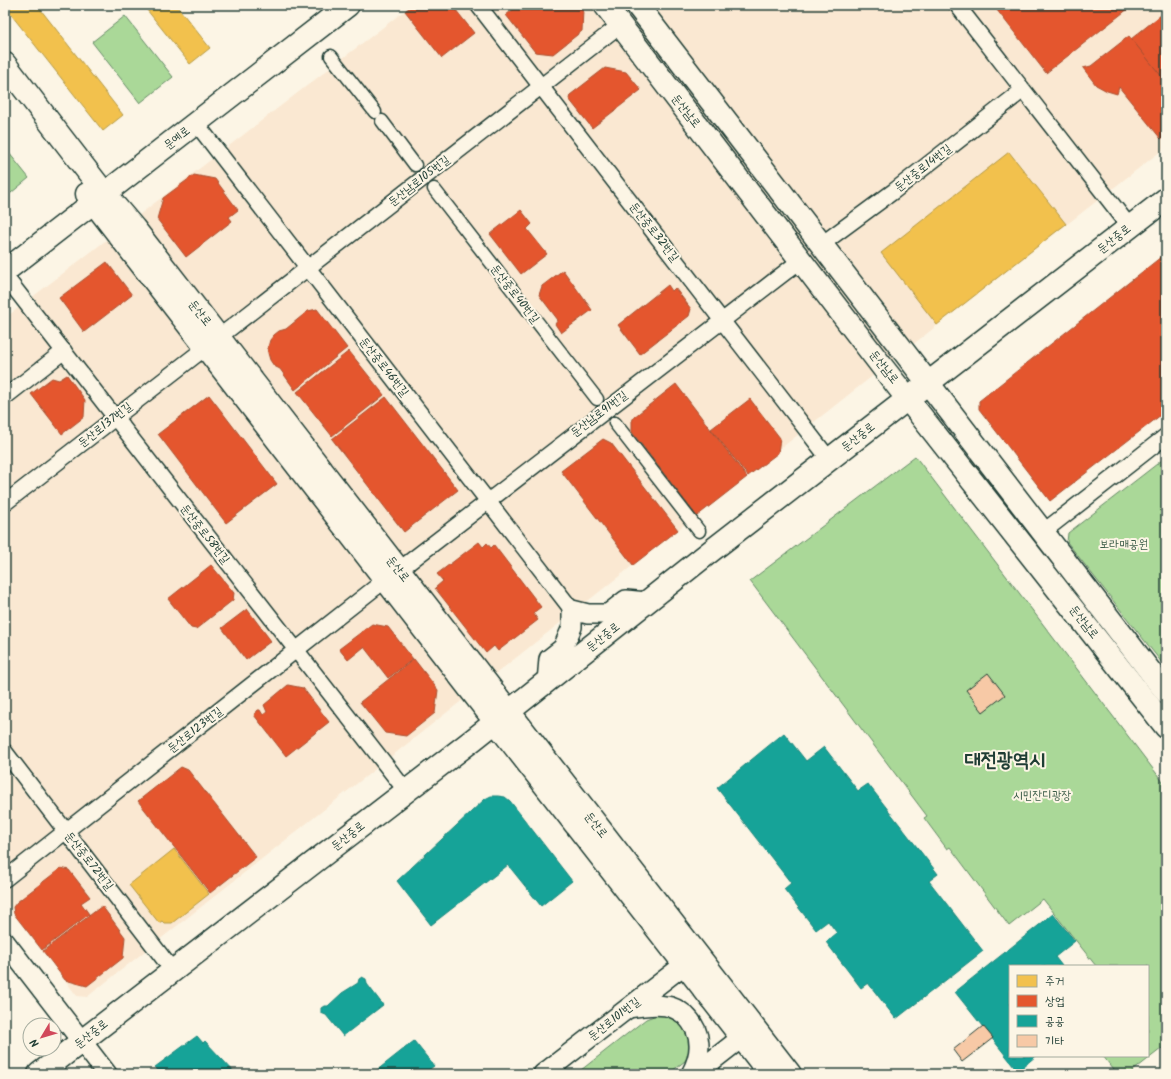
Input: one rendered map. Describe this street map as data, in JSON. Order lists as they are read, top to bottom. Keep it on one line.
{"streets":{"main road":["둔산남로","문예로","둔산중로","둔산로"],"street":["둔산중로14번길","둔산남로105번길","둔산중로32번길","둔산중로40번길","둔산중로46번길","둔산남로91번길","둔산로137번길","둔산중로58번길","둔산로123번길","둔산중로72번길","둔산로101번길"]},"crossings":[["둔산남로","둔산중로14번길"],["둔산남로","둔산남로105번길"],["둔산남로","둔산중로"],["둔산남로","둔산남로91번길"],["문예로","둔산로"],["문예로","둔산중로46번길"],["둔산남로105번길","둔산중로32번길"],["둔산남로105번길","둔산로"],["둔산남로105번길","둔산중로46번길"],["둔산남로105번길","둔산로137번길"],["둔산중로32번길","둔산중로"],["둔산중로32번길","둔산남로91번길"],["둔산중로","둔산로"],["둔산중로","둔산중로58번길"],["둔산중로","둔산중로72번길"],["둔산로","둔산남로91번길"],["둔산로","둔산로137번길"],["둔산로","둔산로123번길"],["둔산로","둔산로101번길"],["둔산중로46번길","둔산남로91번길"],["둔산남로91번길","둔산로123번길"],["둔산로137번길","둔산중로58번길"],["둔산중로58번길","둔산로123번길"],["둔산로123번길","둔산중로72번길"]],"districts":["대전광역시"],"parks":["보라매공원","시민잔디광장"],"legend":["주거","상업","공공","기타"],"north":"bottom left"}
